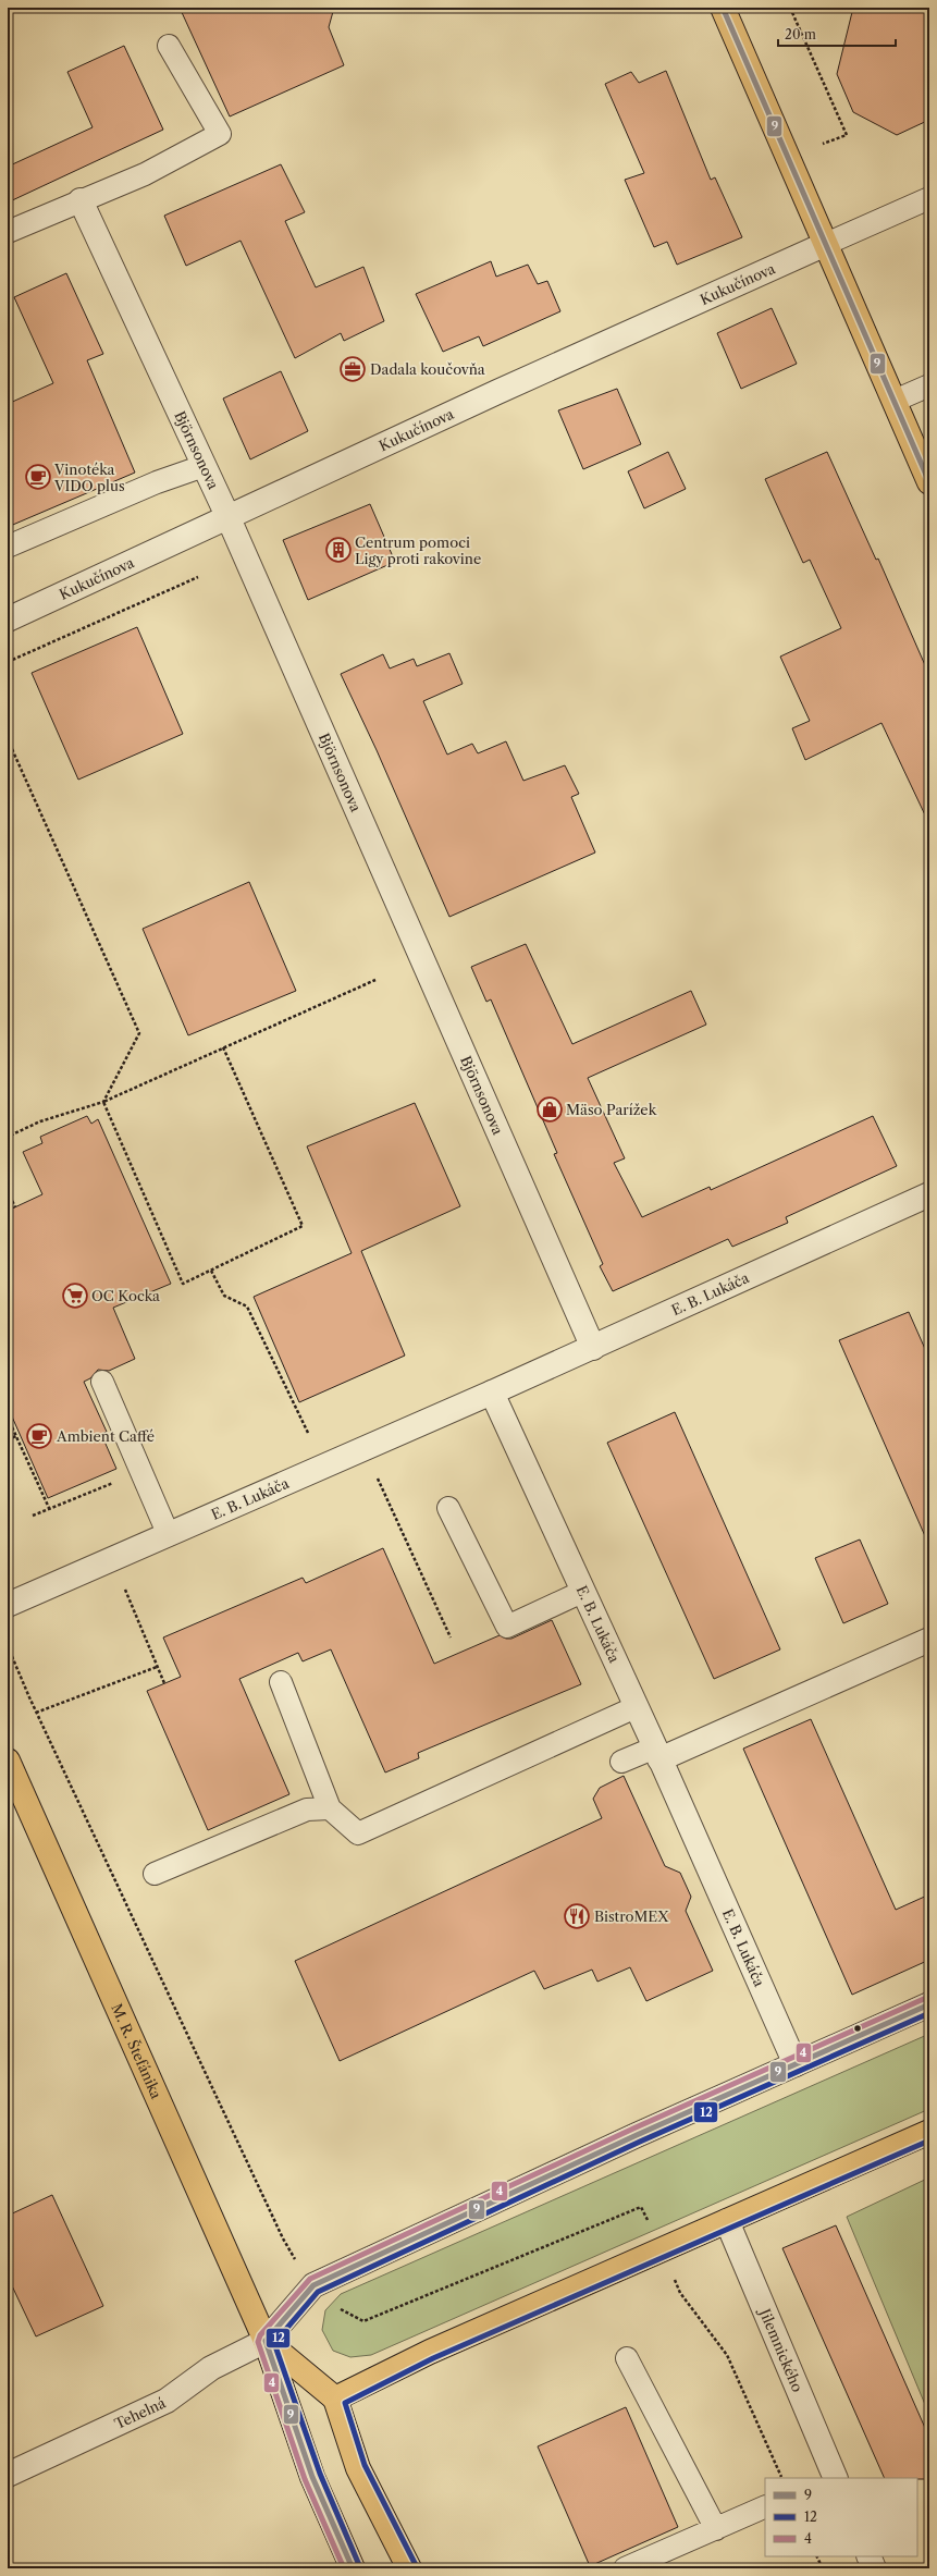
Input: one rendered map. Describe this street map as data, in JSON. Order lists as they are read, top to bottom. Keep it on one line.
{"streets":{"main road":["M. R. Štefánika"],"street":["Kukučínova","Björnsonova","E. B. Lukáča","Jilemnického","Tehelná"]},"crossings":[["Kukučínova","Björnsonova"],["Björnsonova","E. B. Lukáča"],["M. R. Štefánika","Tehelná"]],"places":{"office":["Dadala koučovňa"],"cafe":["Vinotéka VIDO plus","Ambient Caffé"],"building":["Centrum pomoci Ligy proti rakovine"],"shop":["Mäso Parížek"],"supermarket":["OC Kocka"],"restaurant":["BistroMEX"]},"lines":["transit line 9","transit line 4","transit line 12"],"legend":["9","12","4"],"scale_bar":"20 m"}
